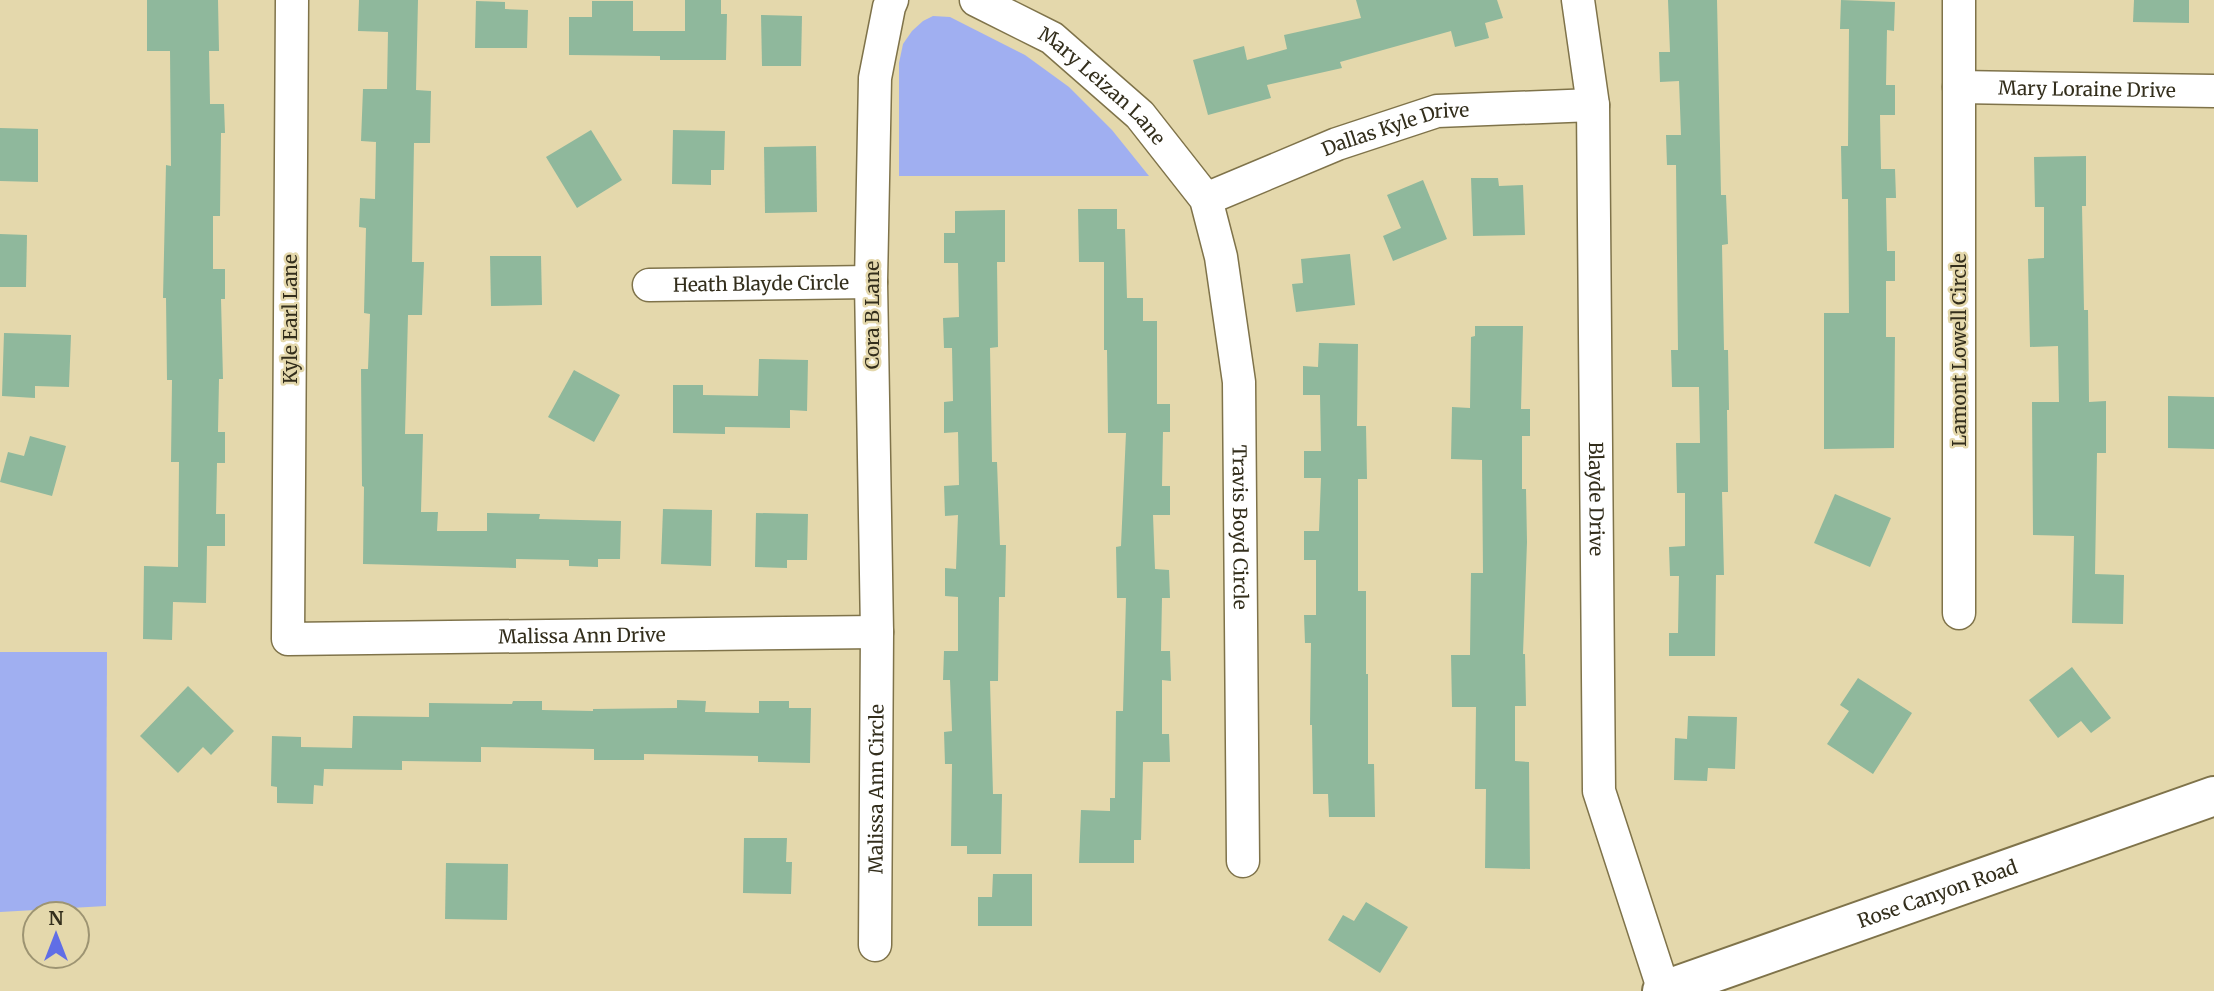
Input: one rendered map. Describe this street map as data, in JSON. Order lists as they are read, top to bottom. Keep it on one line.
{"streets":{"street":["Mary Leizan Lane","Mary Loraine Drive","Dallas Kyle Drive","Heath Blayde Circle","Cora B Lane","Kyle Earl Lane","Lamont Lowell Circle","Blayde Drive","Travis Boyd Circle","Malissa Ann Drive","Malissa Ann Circle","Rose Canyon Road"]},"crossings":[["Mary Leizan Lane","Dallas Kyle Drive"],["Mary Leizan Lane","Travis Boyd Circle"],["Mary Loraine Drive","Lamont Lowell Circle"],["Dallas Kyle Drive","Blayde Drive"],["Dallas Kyle Drive","Travis Boyd Circle"],["Heath Blayde Circle","Cora B Lane"],["Cora B Lane","Malissa Ann Drive"],["Cora B Lane","Malissa Ann Circle"],["Kyle Earl Lane","Malissa Ann Drive"],["Blayde Drive","Rose Canyon Road"],["Malissa Ann Drive","Malissa Ann Circle"]],"north":"top"}
